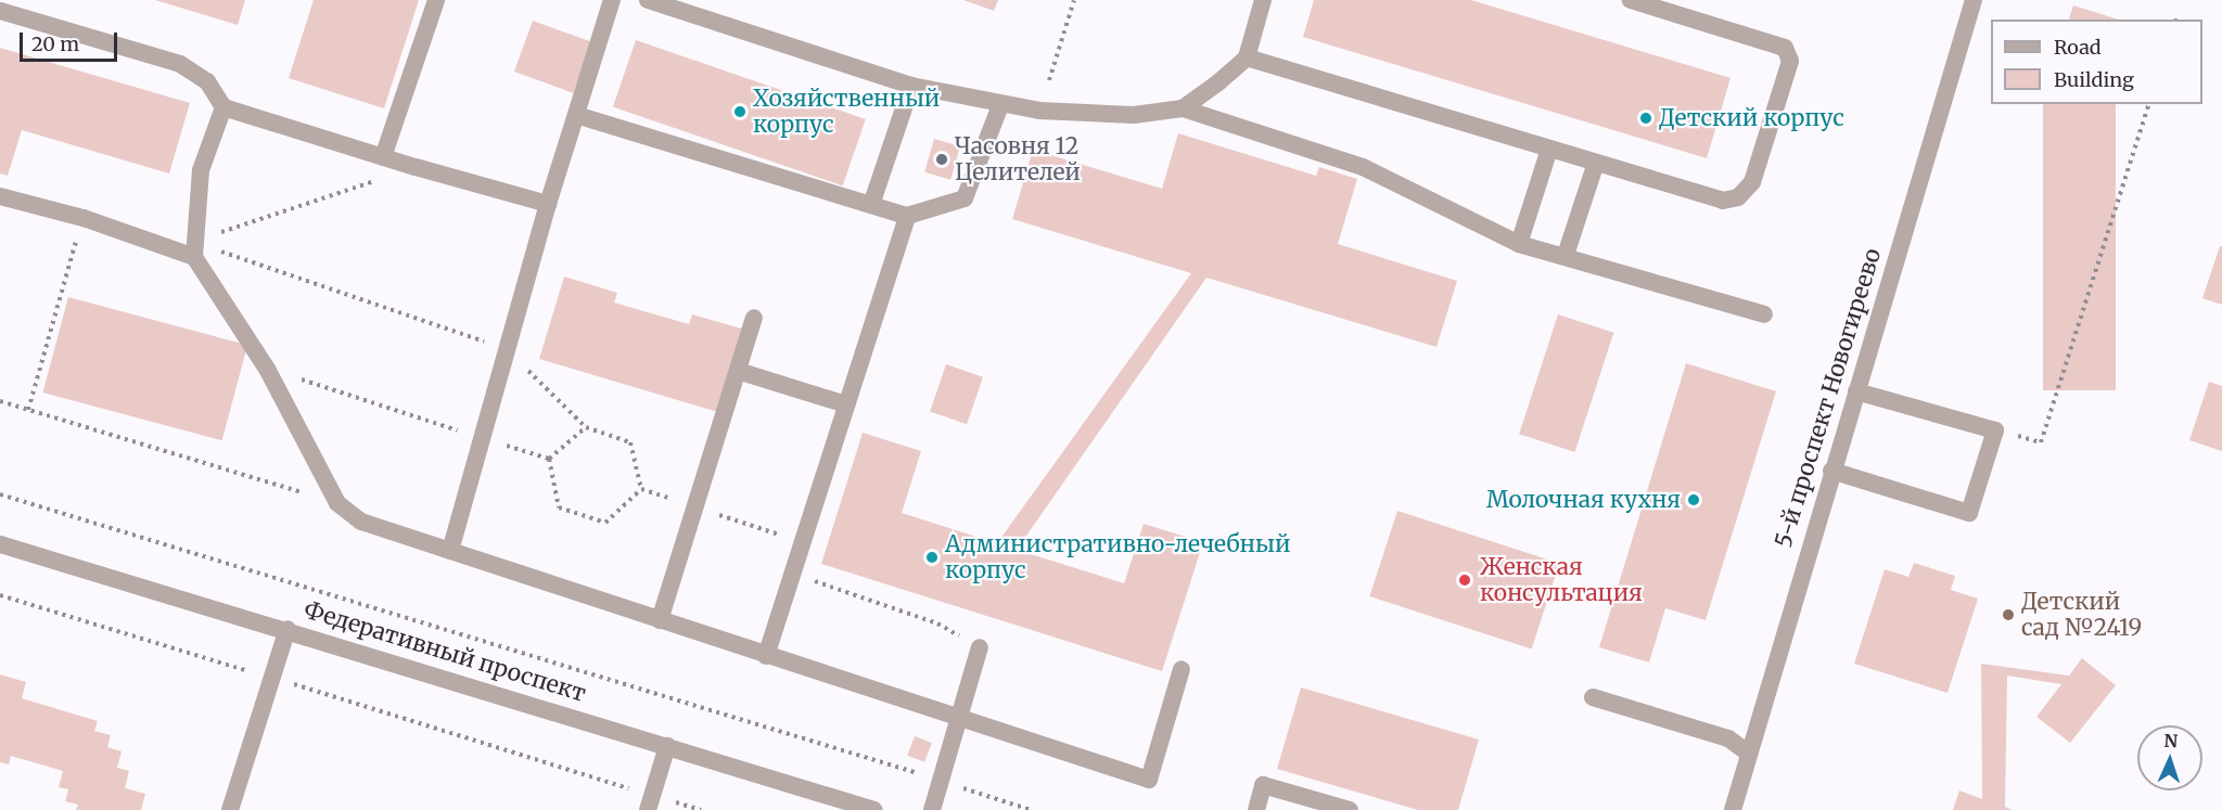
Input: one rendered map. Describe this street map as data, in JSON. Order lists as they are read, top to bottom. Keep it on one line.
{"streets":{"street":["5-й проспект Новогиреево","Федеративный проспект"]},"places":["Хозяйственный корпус","Детский корпус","Часовня 12 Целителей","Молочная кухня","Административно-лечебный корпус","Женская консультация","Детский сад №2419"],"legend":["Road","Building"],"scale_bar":"20 m","north":"top"}
